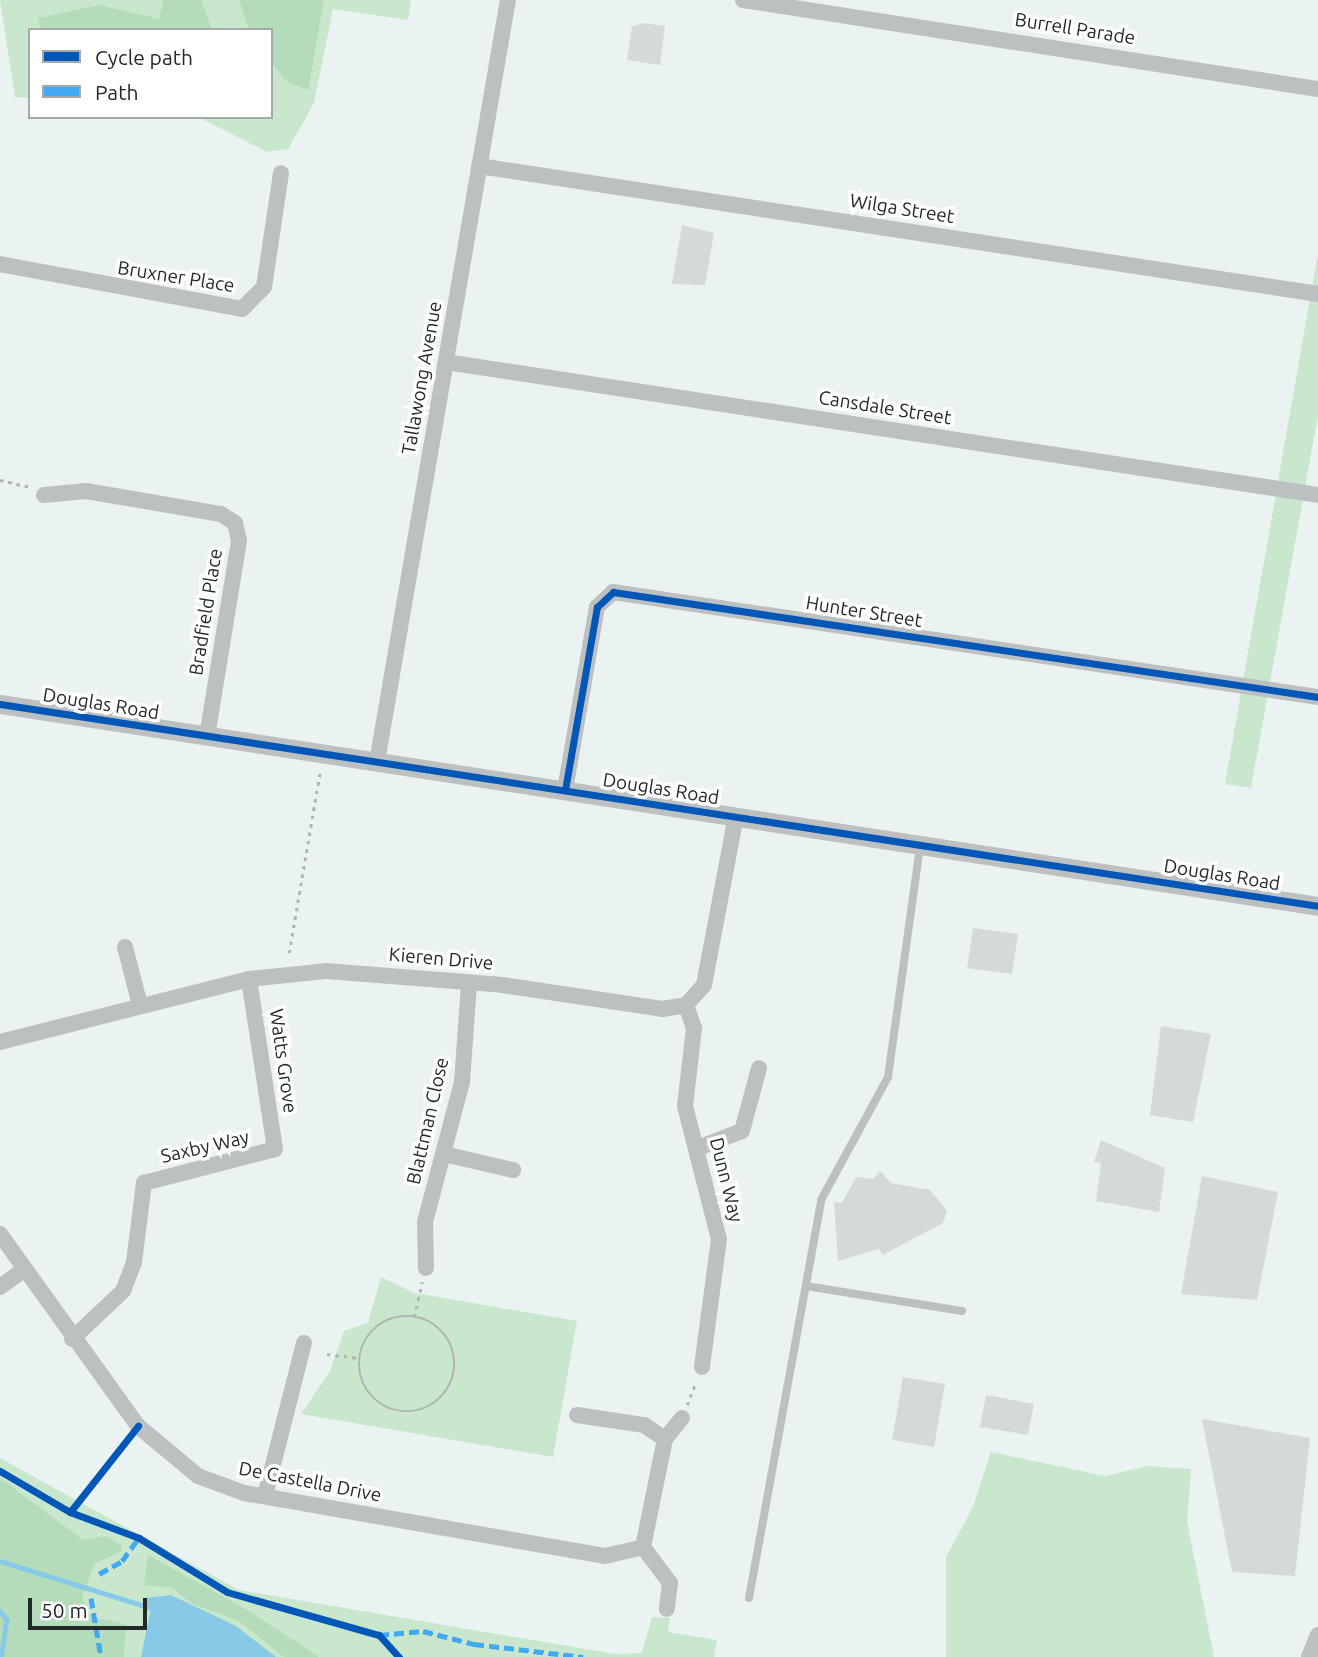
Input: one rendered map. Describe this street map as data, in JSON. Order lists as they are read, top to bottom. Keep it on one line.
{"streets":{"street":["Burrell Parade","Wilga Street","Bruxner Place","Tallawong Avenue","Cansdale Street","Bradfield Place","Hunter Street","Douglas Road","Kieren Drive","Watts Grove","Blattman Close","Saxby Way","Dunn Way","De Castella Drive"]},"crossings":[["Wilga Street","Tallawong Avenue"],["Tallawong Avenue","Cansdale Street"],["Tallawong Avenue","Douglas Road"],["Bradfield Place","Douglas Road"],["Hunter Street","Douglas Road"],["Kieren Drive","Watts Grove"],["Kieren Drive","Blattman Close"],["Kieren Drive","Dunn Way"],["Watts Grove","Saxby Way"],["Saxby Way","De Castella Drive"]],"legend":["Cycle path","Path"],"scale_bar":"50 m"}
